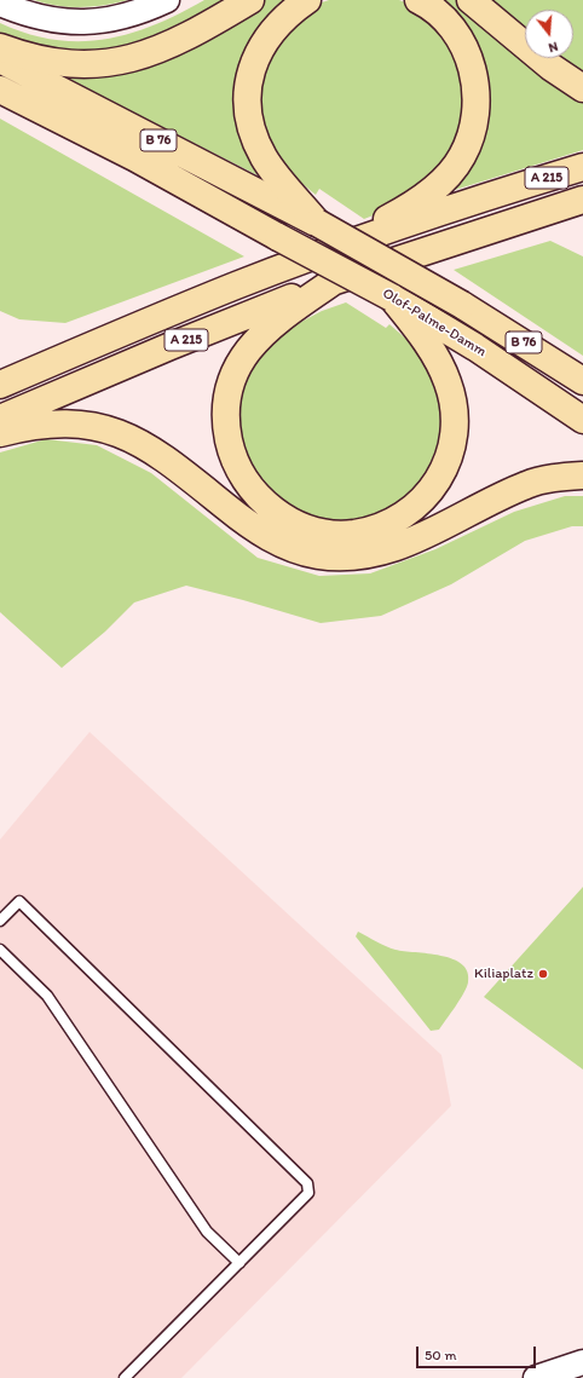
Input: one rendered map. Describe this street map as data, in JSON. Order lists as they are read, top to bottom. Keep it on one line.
{"streets":{"highway":["B 76","A 215","Olof-Palme-Damm"]},"crossings":[["B 76","Olof-Palme-Damm"]],"places":["Kiliaplatz"],"scale_bar":"50 m","north":"bottom"}
